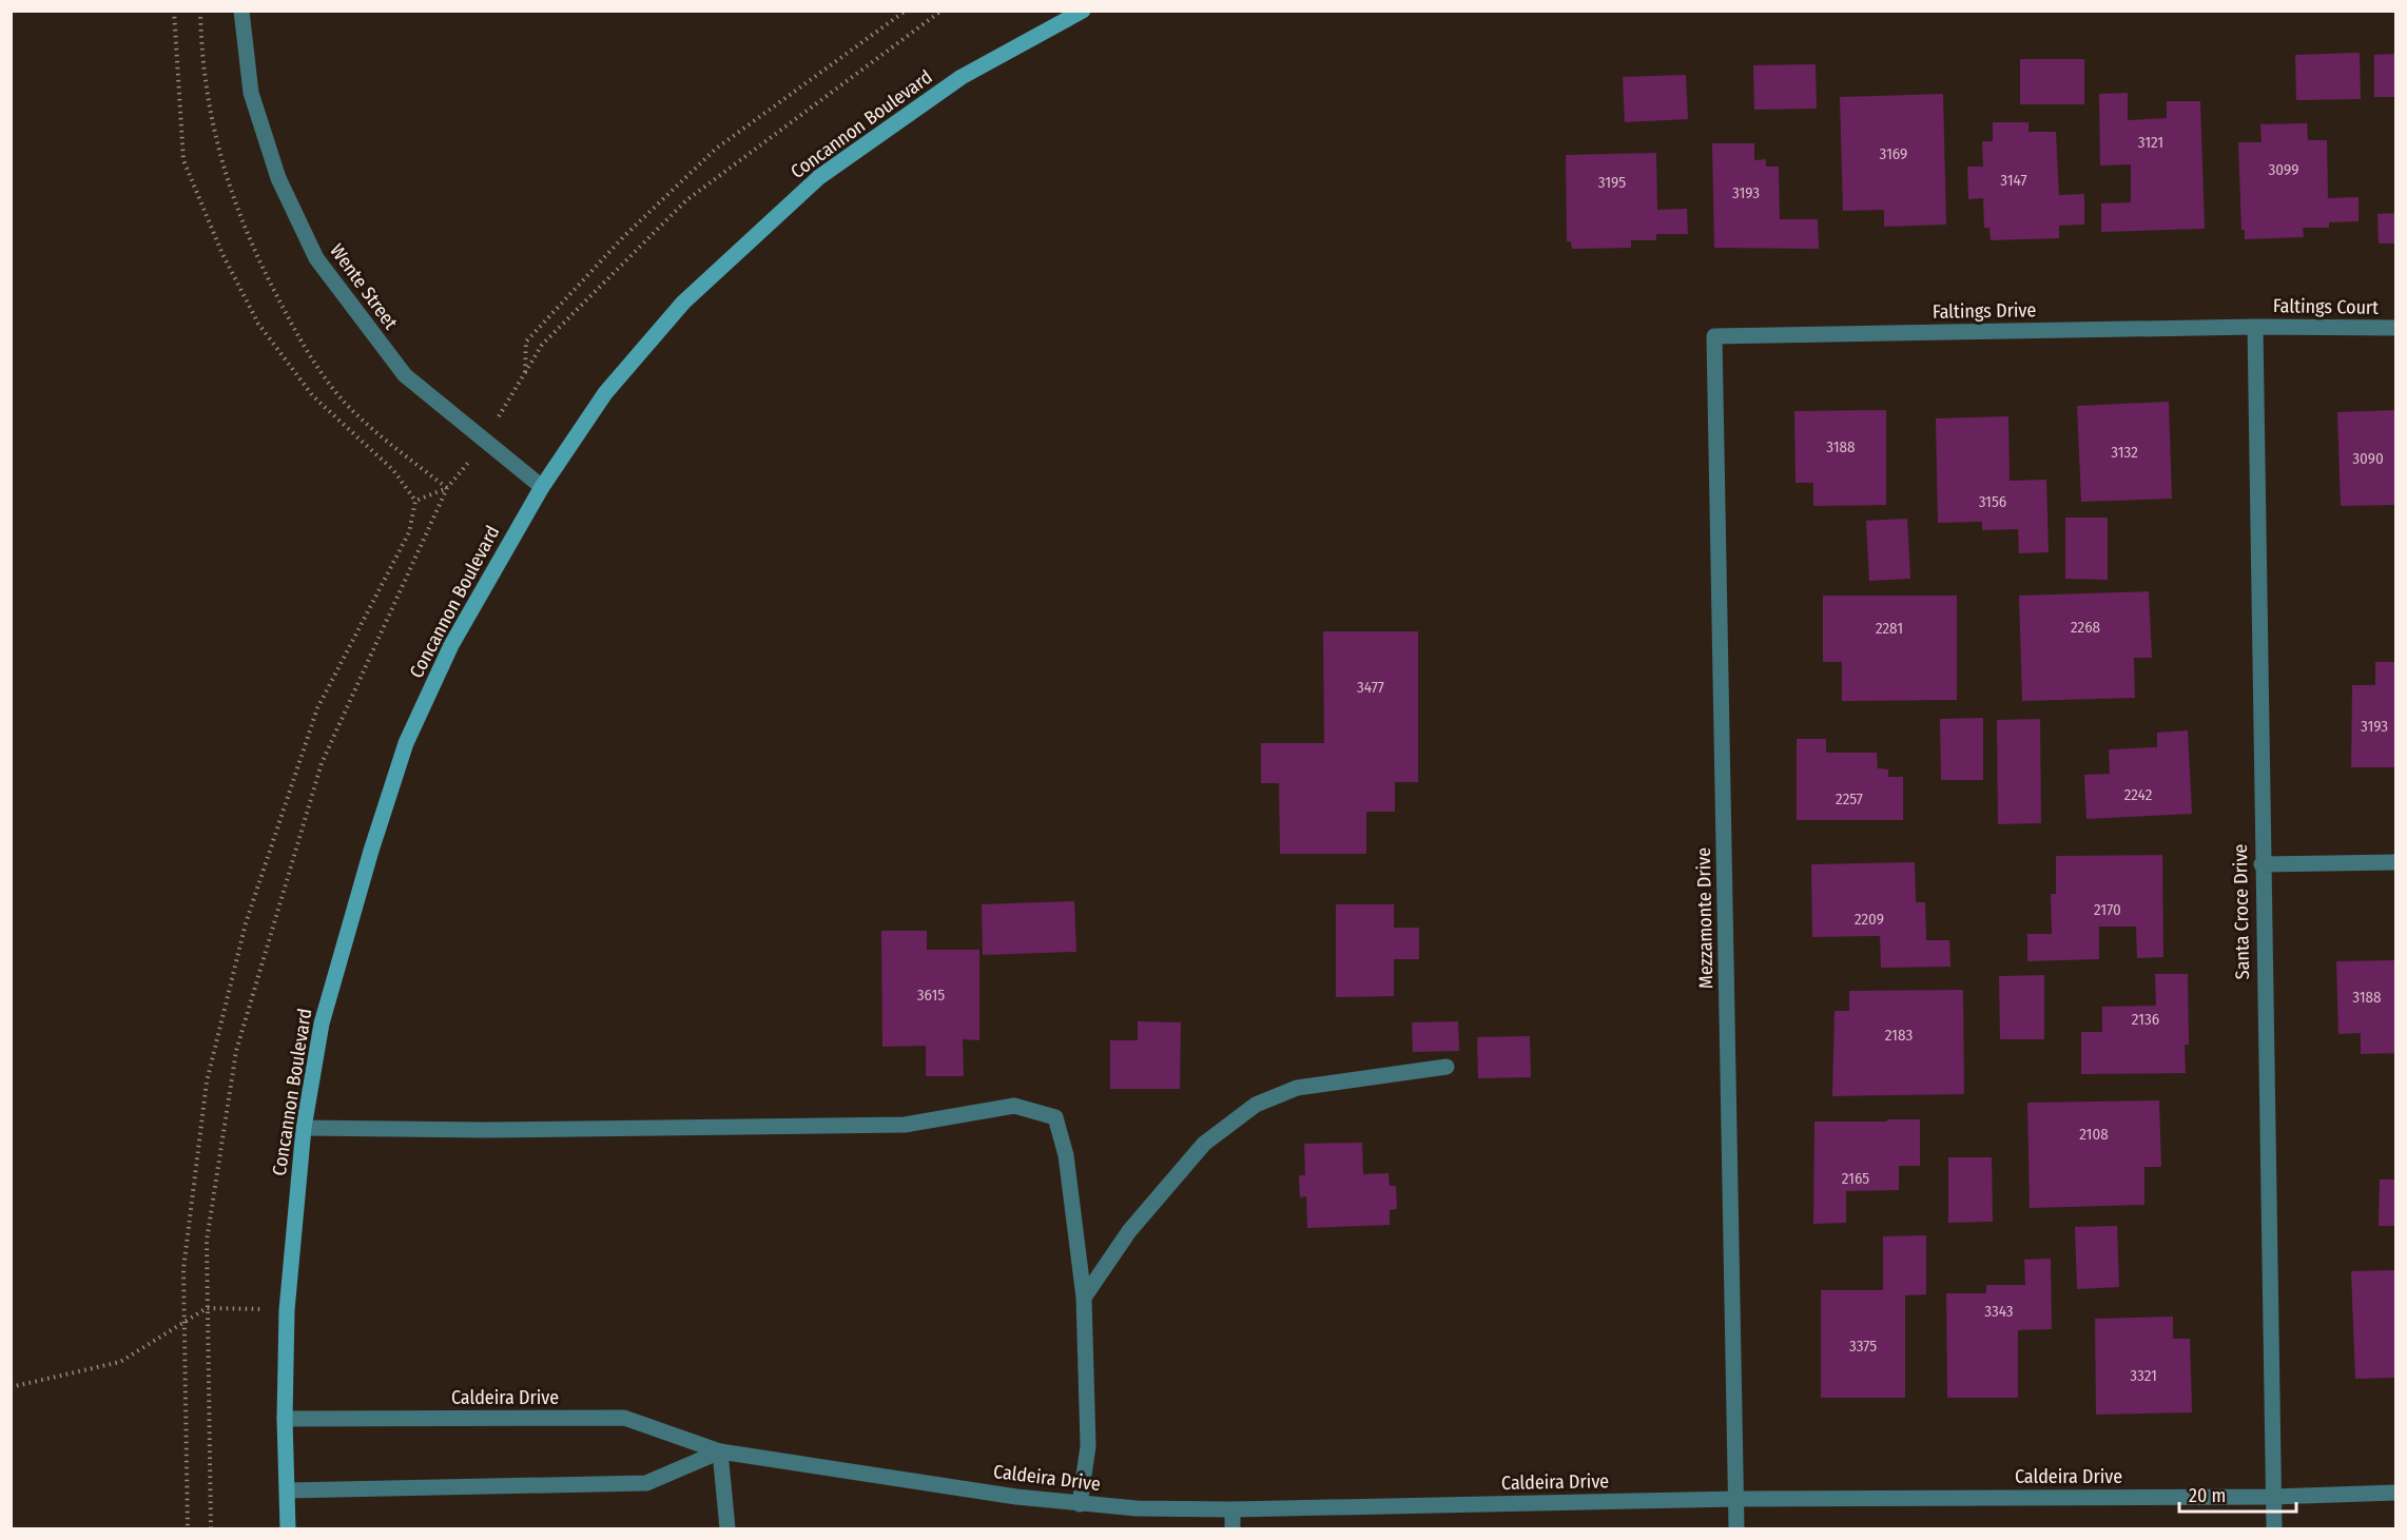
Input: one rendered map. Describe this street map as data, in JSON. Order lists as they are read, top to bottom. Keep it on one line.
{"streets":{"main road":["Concannon Boulevard"],"street":["Wente Street","Faltings Court","Faltings Drive","Santa Croce Drive","Mezzamonte Drive","Caldeira Drive"]},"crossings":[["Concannon Boulevard","Wente Street"],["Concannon Boulevard","Caldeira Drive"],["Faltings Court","Faltings Drive"],["Faltings Court","Santa Croce Drive"],["Faltings Drive","Santa Croce Drive"],["Faltings Drive","Mezzamonte Drive"],["Santa Croce Drive","Caldeira Drive"],["Mezzamonte Drive","Caldeira Drive"]],"house_numbers":["3121","3169","3099","3147","3195","3193","3188","3132","3090","3156","2268","2281","3477","3193","2242","2257","2170","2209","3615","3188","2136","2183","2108","2165","3343","3375","3321"],"scale_bar":"20 m"}
